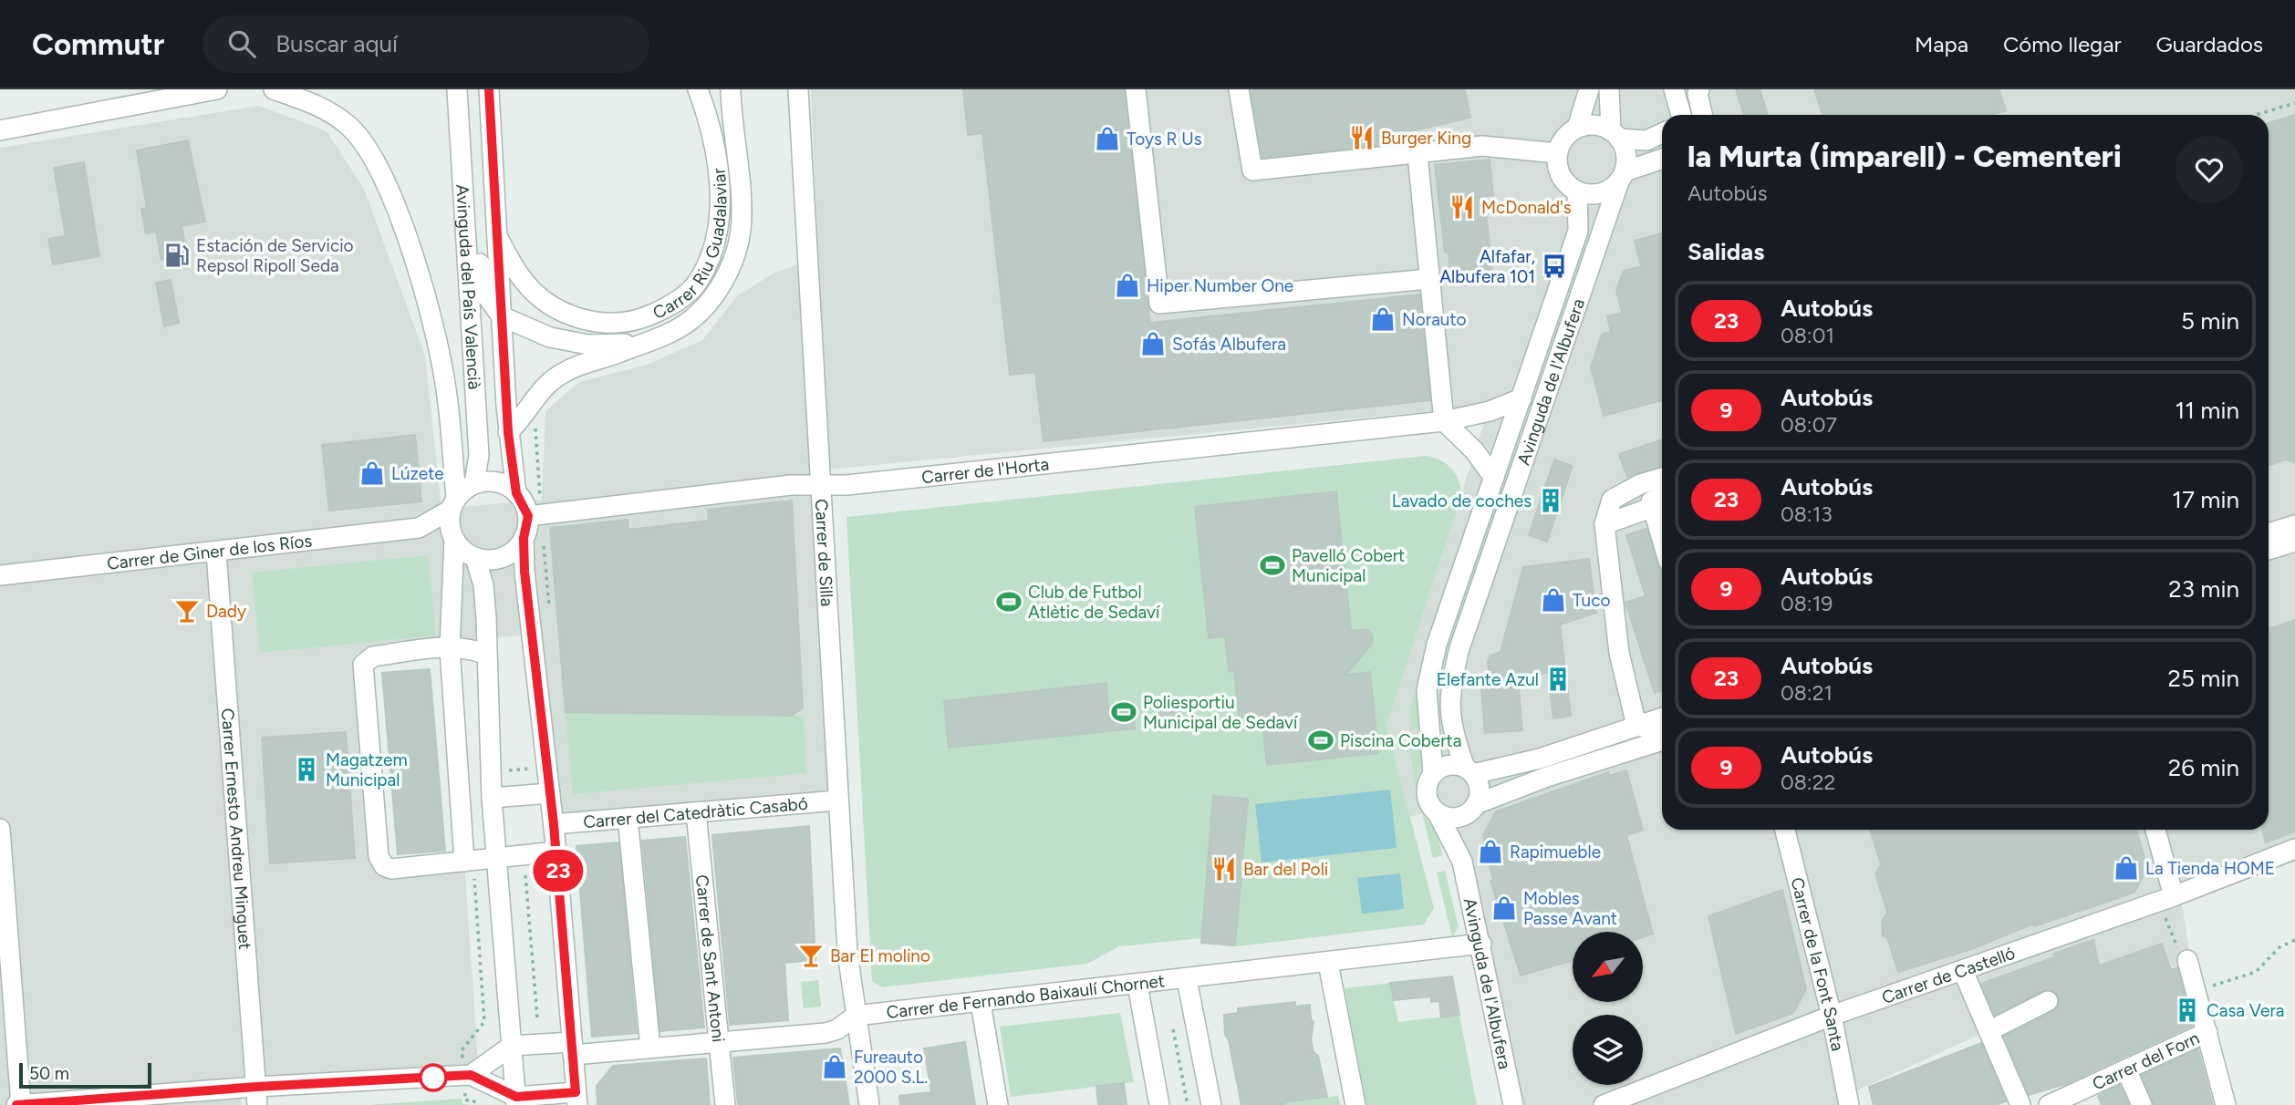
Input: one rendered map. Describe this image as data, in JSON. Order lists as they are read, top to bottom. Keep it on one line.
{"streets":{"street":["Carrer Riu Guadalaviar","Avinguda del País Valencià","Avinguda de l'Albufera","Carrer de l'Horta","Carrer de Giner de los Ríos","Carrer de Silla","Carrer del Catedràtic Casabó","Carrer Ernesto Andreu Minguet","Carrer de Sant Antoni","Carrer de la Font Santa","Carrer de Castelló","Carrer de Fernando Baixaulí Chornet","Carrer del Forn"]},"crossings":[["Carrer Riu Guadalaviar","Avinguda del País Valencià"],["Avinguda del País Valencià","Carrer de l'Horta"],["Avinguda del País Valencià","Carrer de Giner de los Ríos"],["Avinguda de l'Albufera","Carrer de l'Horta"],["Avinguda de l'Albufera","Carrer de Fernando Baixaulí Chornet"],["Carrer de l'Horta","Carrer de Giner de los Ríos"],["Carrer de l'Horta","Carrer de Silla"],["Carrer de Giner de los Ríos","Carrer Ernesto Andreu Minguet"],["Carrer de Silla","Carrer del Catedràtic Casabó"],["Carrer de Silla","Carrer de Fernando Baixaulí Chornet"],["Carrer del Catedràtic Casabó","Carrer de Sant Antoni"],["Carrer de Sant Antoni","Carrer de Fernando Baixaulí Chornet"],["Carrer de la Font Santa","Carrer de Castelló"]],"places":{"restaurant":["Burger King","McDonald's","Bar del Poli"],"shop":["Toys R Us","Hiper Number One","Norauto","Sofás Albufera","Lúzete","Tuco","Rapimueble","La Tienda HOME","Mobles Passe Avant","Fureauto 2000 S.L."],"fuel station":["Estación de Servicio Repsol Ripoll Seda"],"bus stop":["Alfafar, Albufera 101"],"building":["Lavado de coches","Elefante Azul","Magatzem Municipal","Casa Vera"],"sports":["Pavelló Cobert Municipal","Club de Futbol Atlètic de Sedaví","Poliesportiu Municipal de Sedaví","Piscina Coberta"],"bar":["Dady","Bar El molino"]},"lines":["bus line 23"],"scale_bar":"50 m","north":"bottom left","page":{"header":"Commutr","search":"Buscar aquí","nav":["Mapa","Cómo llegar","Guardados"],"on_map":"23","heading":[["la Murta (imparell) - Cementeri","Autobús"],"Salidas"],"list":[{"mark":"23","name":"Autobús","note":"08:01","value":"5 min"},{"mark":"9","name":"Autobús","note":"08:07","value":"11 min"},{"mark":"23","name":"Autobús","note":"08:13","value":"17 min"},{"mark":"9","name":"Autobús","note":"08:19","value":"23 min"},{"mark":"23","name":"Autobús","note":"08:21","value":"25 min"},{"mark":"9","name":"Autobús","note":"08:22","value":"26 min"}],"scale":"50 m"}}
